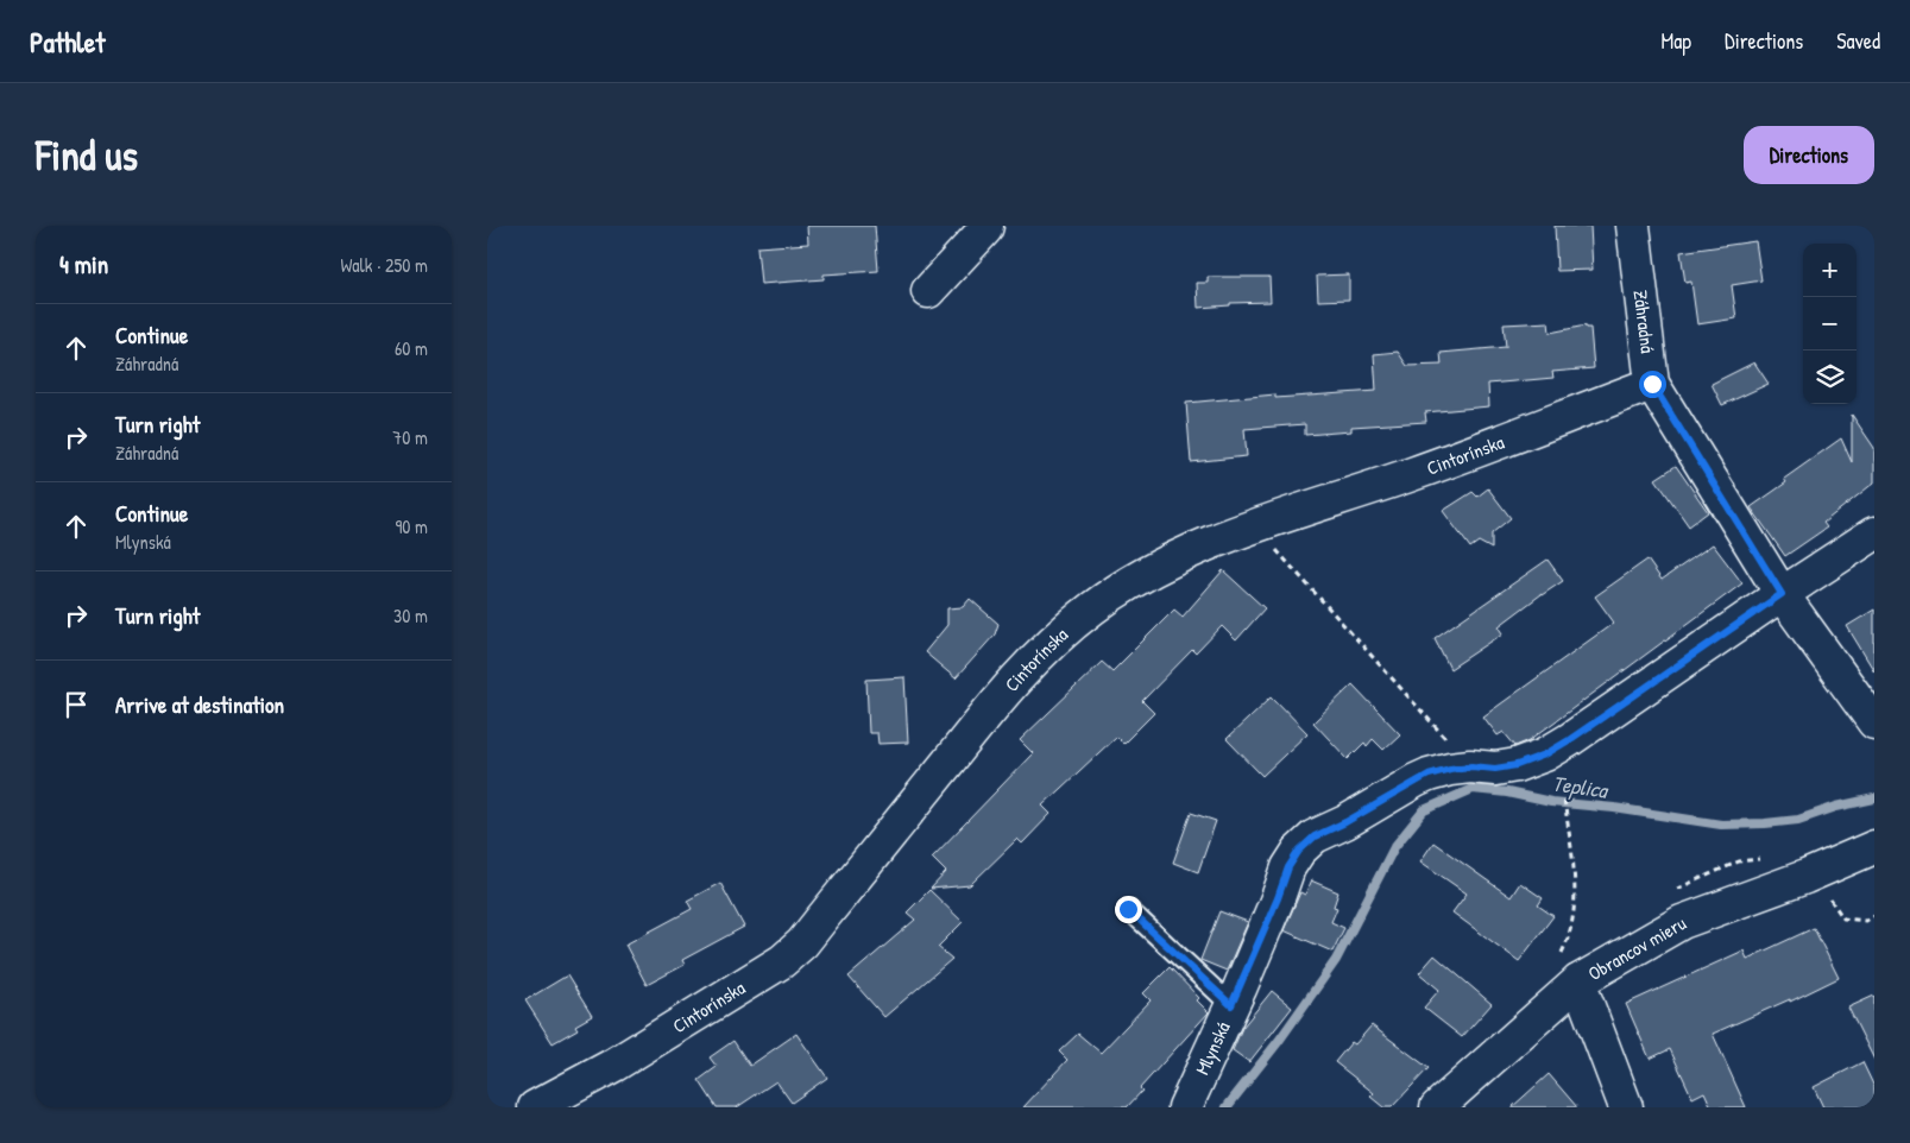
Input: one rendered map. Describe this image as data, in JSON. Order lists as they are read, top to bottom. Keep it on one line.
{"streets":{"street":["Záhradná","Cintorínska","Obrancov mieru","Mlynská"]},"crossings":[["Záhradná","Cintorínska"],["Záhradná","Mlynská"]],"water":["Teplica"],"page":{"header":"Pathlet","nav":["Map","Directions","Saved"],"buttons":"Directions","title":"Find us","heading":["4 min","Walk · 250 m"],"map_buttons":["+","−"],"list":[["Continue","Záhradná","60 m"],["Turn right","Záhradná","70 m"],["Continue","Mlynská","90 m"],["Turn right","30 m"],"Arrive at destination"]}}
